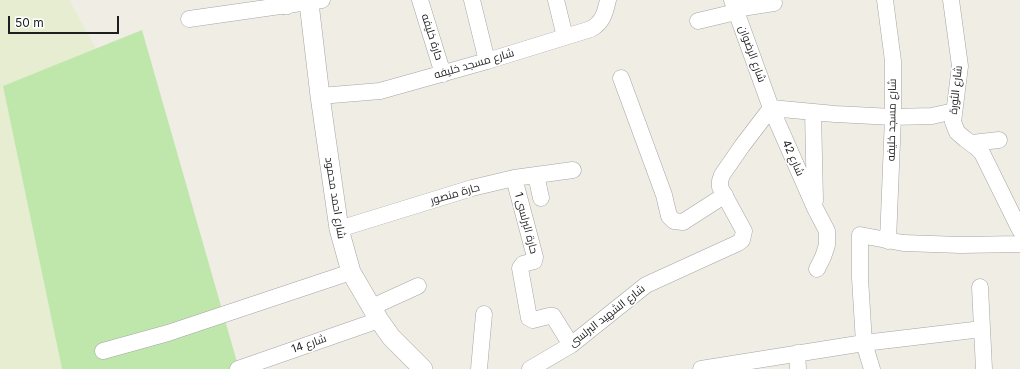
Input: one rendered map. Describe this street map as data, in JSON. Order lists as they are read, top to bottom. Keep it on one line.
{"streets":{"street":["حارة خليفه","شارع الرضوان","شارع مسجد خليفه","شارع الثورة","شارع 42","حارة منصور","شارع احمد محمود","حارة البرلسى 1","شارع الشهيد البرلسى","شارع 14"]},"crossings":[["حارة خليفه","شارع مسجد خليفه"],["شارع الرضوان","شارع 42"],["شارع مسجد خليفه","شارع احمد محمود"],["حارة منصور","شارع احمد محمود"],["حارة منصور","حارة البرلسى 1"],["شارع احمد محمود","شارع 14"],["حارة البرلسى 1","شارع الشهيد البرلسى"]],"scale_bar":"50 m"}
